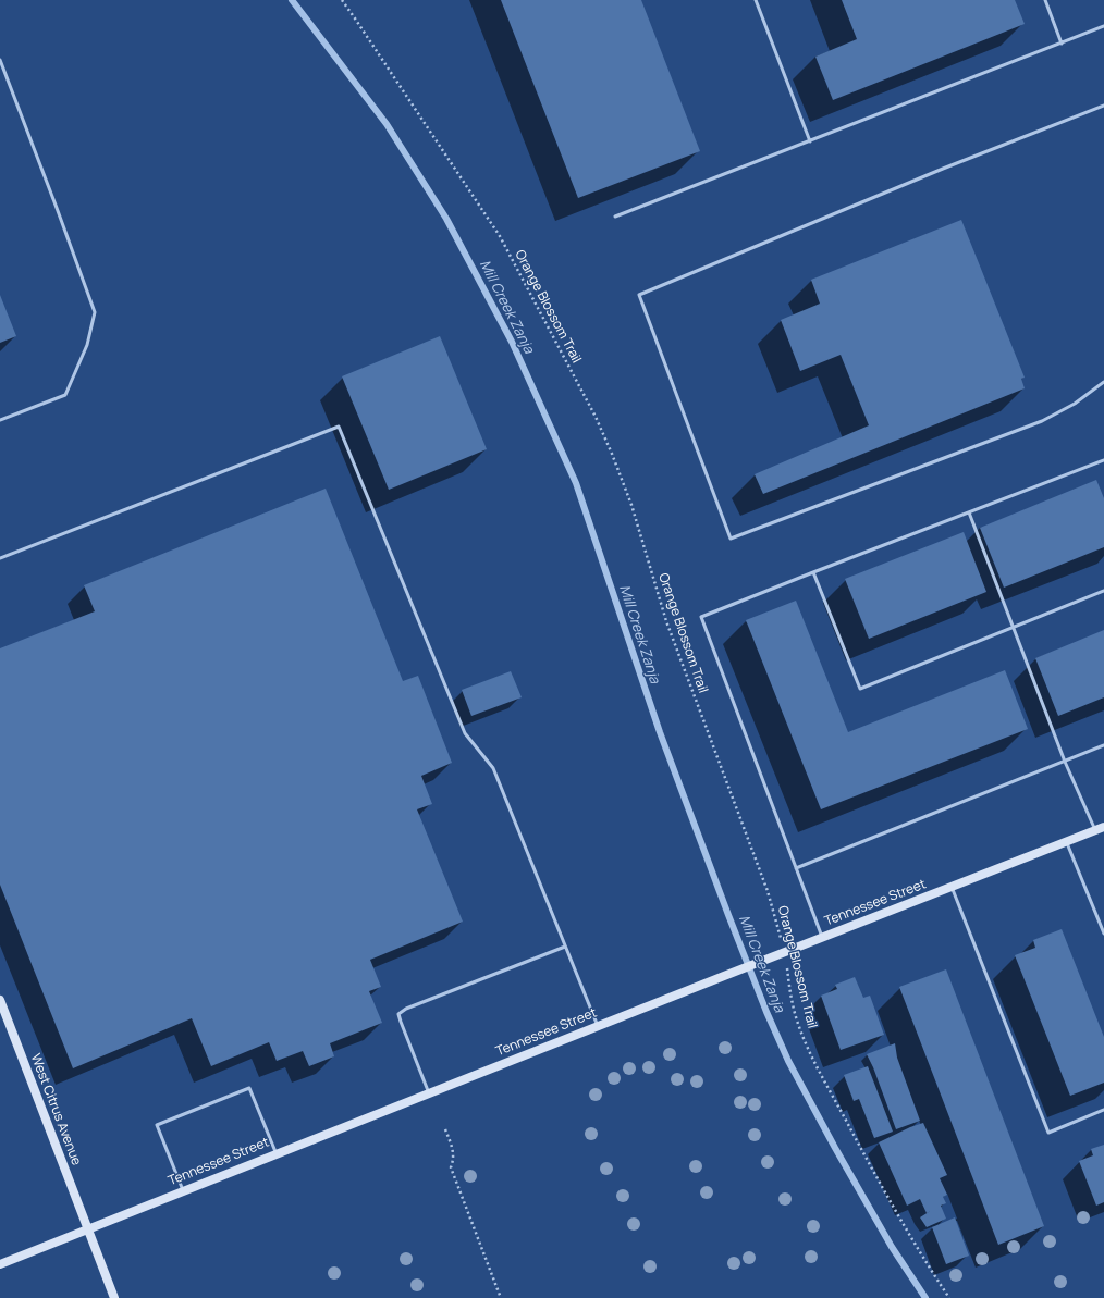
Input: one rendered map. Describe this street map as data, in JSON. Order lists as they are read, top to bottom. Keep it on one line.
{"streets":{"main road":["Tennessee Street","West Citrus Avenue"],"path":["Orange Blossom Trail"]},"crossings":[["Orange Blossom Trail","Tennessee Street"],["Tennessee Street","West Citrus Avenue"]],"water":["Mill Creek Zanja"]}
